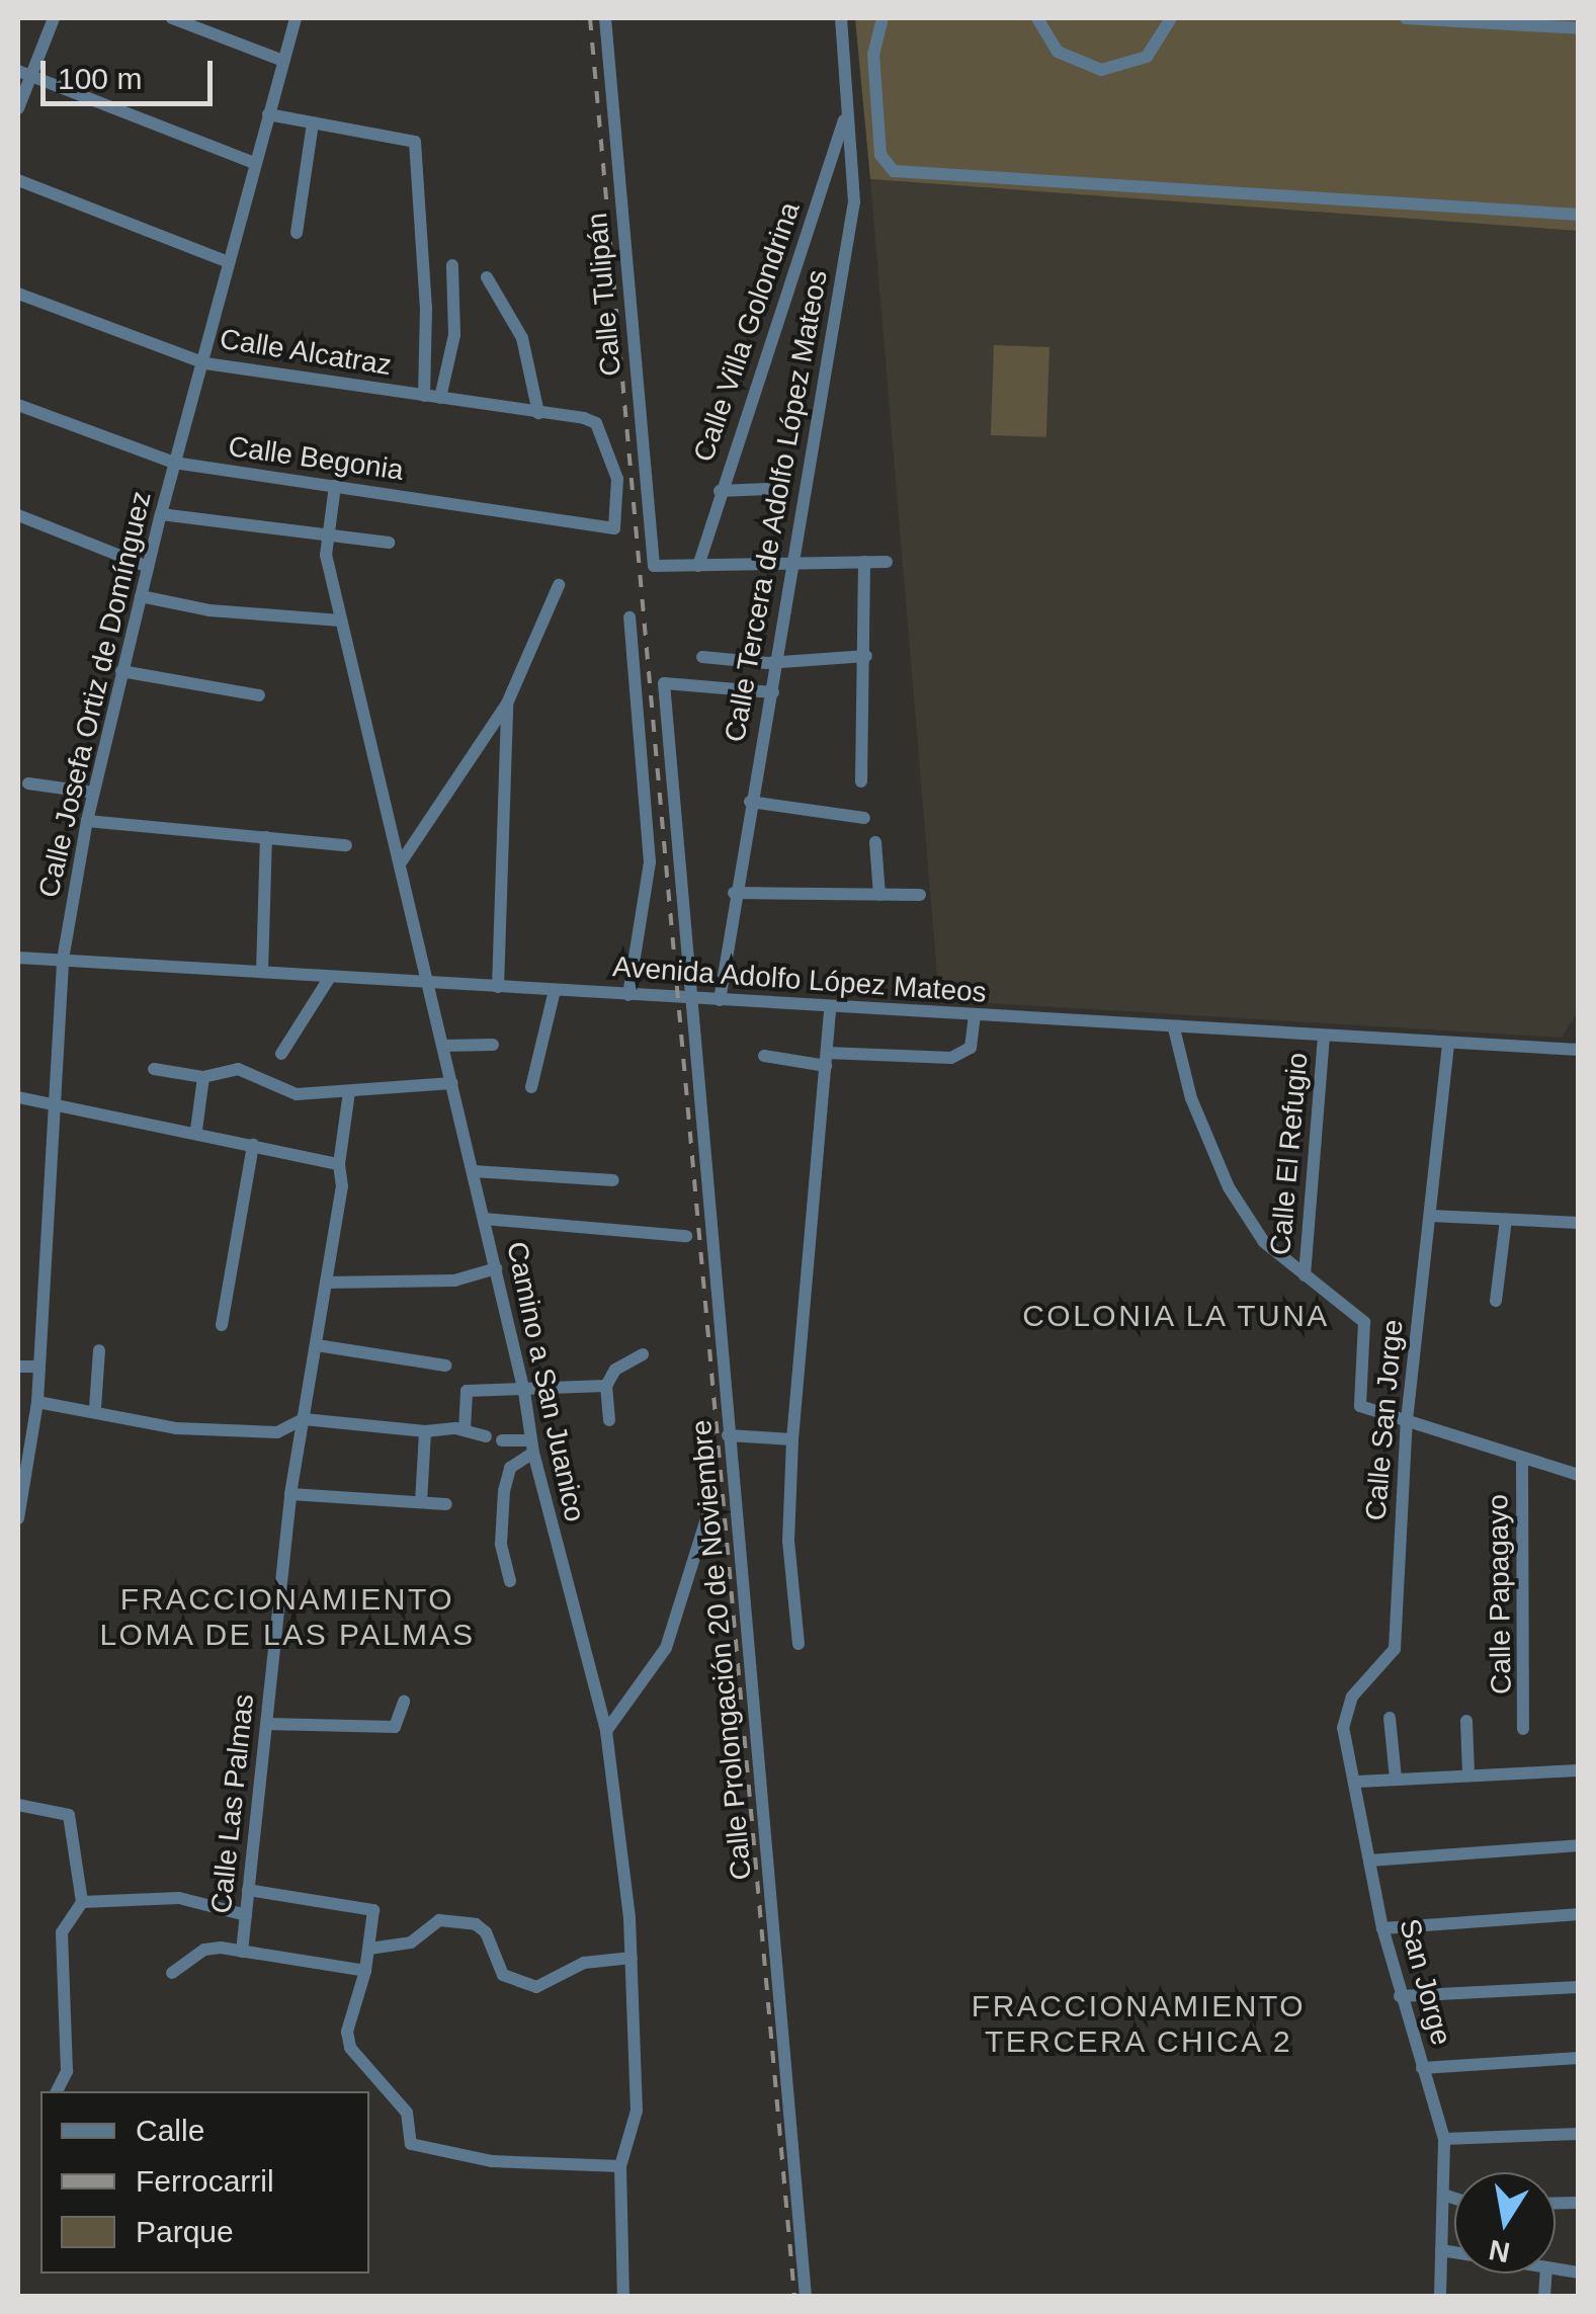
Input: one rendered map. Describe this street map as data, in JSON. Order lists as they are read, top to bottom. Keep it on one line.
{"streets":{"street":["Calle Tulipán","Calle Villa Golondrina","Calle Alcatraz","Calle Begonia","Calle Tercera de Adolfo López Mateos","Calle Josefa Ortiz de Domínguez","Avenida Adolfo López Mateos","Calle El Refugio","Camino a San Juanico","Calle San Jorge","Calle Papagayo","Calle Prolongación 20 de Noviembre","Calle Las Palmas","San Jorge"]},"crossings":[["Calle Tulipán","Calle Villa Golondrina"],["Calle Villa Golondrina","Calle Tercera de Adolfo López Mateos"],["Calle Alcatraz","Calle Begonia"],["Calle Alcatraz","Calle Josefa Ortiz de Domínguez"],["Calle Begonia","Calle Josefa Ortiz de Domínguez"],["Calle Begonia","Camino a San Juanico"],["Calle Tercera de Adolfo López Mateos","Avenida Adolfo López Mateos"],["Calle Josefa Ortiz de Domínguez","Avenida Adolfo López Mateos"],["Avenida Adolfo López Mateos","Calle El Refugio"],["Avenida Adolfo López Mateos","Camino a San Juanico"],["Avenida Adolfo López Mateos","Calle San Jorge"],["Avenida Adolfo López Mateos","Calle Prolongación 20 de Noviembre"],["Calle San Jorge","San Jorge"]],"districts":["COLONIA LA TUNA","FRACCIONAMIENTO LOMA DE LAS PALMAS","FRACCIONAMIENTO TERCERA CHICA 2"],"legend":["Calle","Ferrocarril","Parque"],"scale_bar":"100 m","north":"bottom"}
